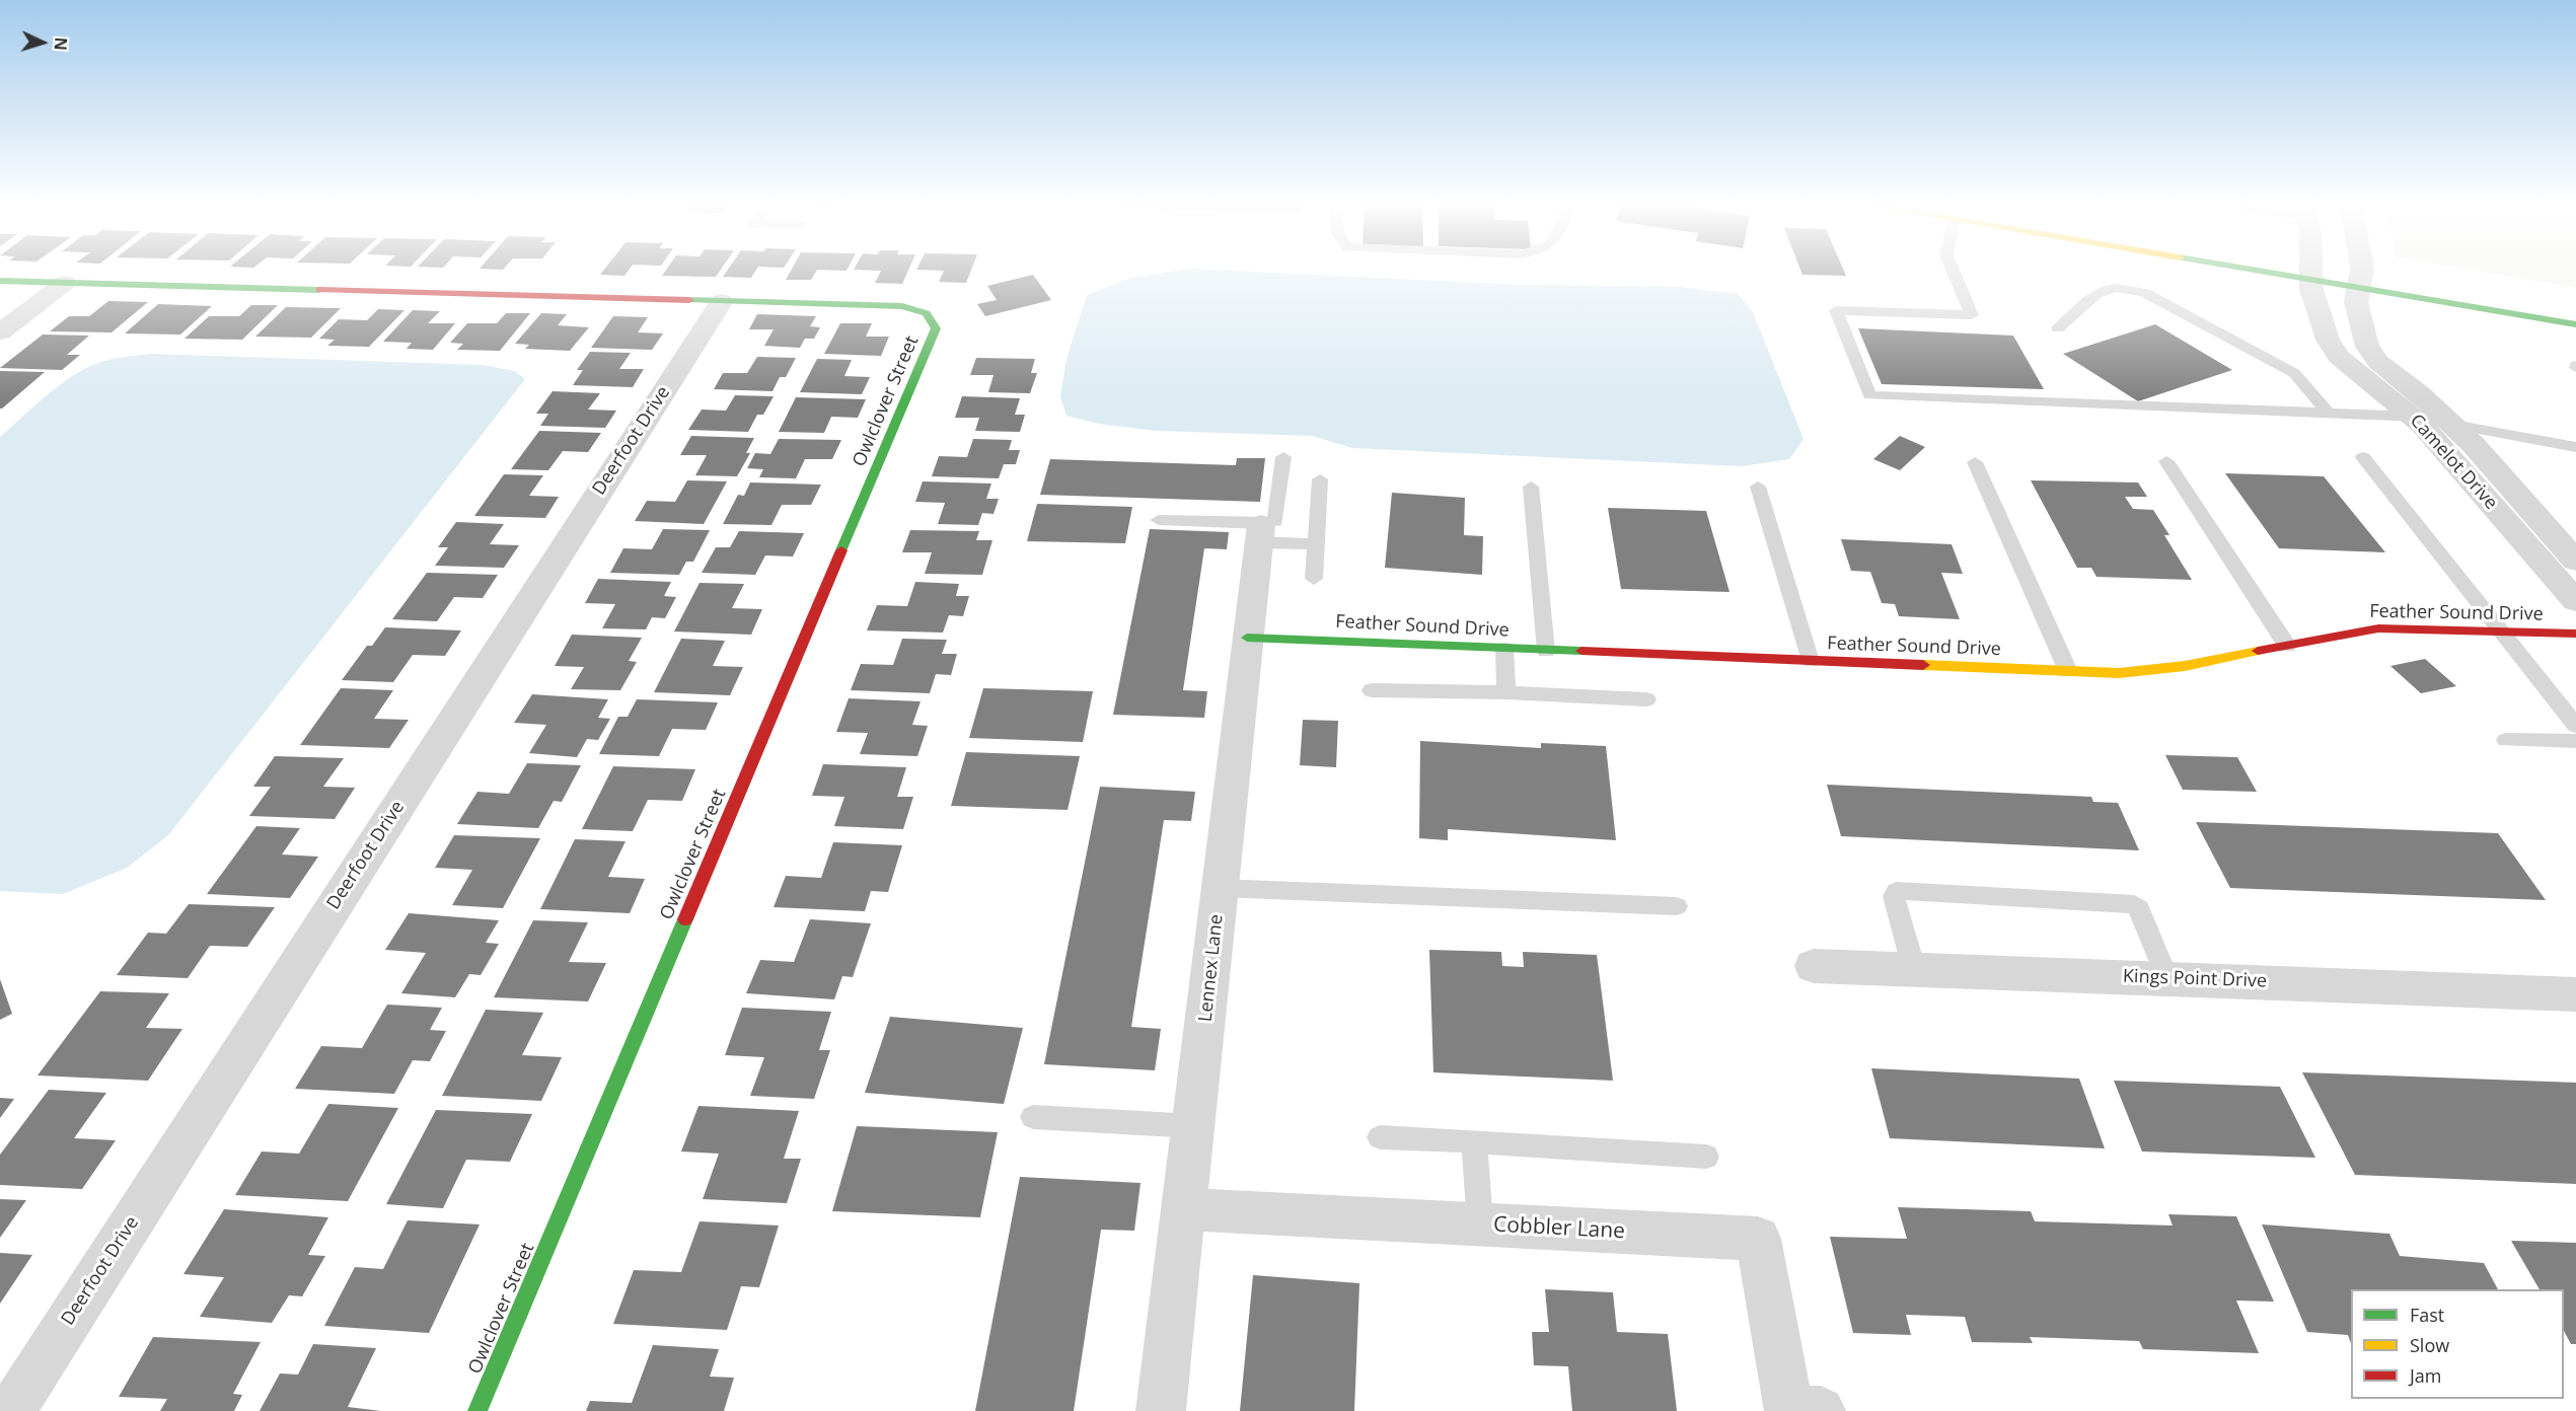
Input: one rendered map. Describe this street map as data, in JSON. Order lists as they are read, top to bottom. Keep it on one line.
{"streets":{"street":["Owlclover Street","Deerfoot Drive","Camelot Drive","Feather Sound Drive","Lennex Lane","Kings Point Drive","Cobbler Lane"]},"crossings":[["Owlclover Street","Deerfoot Drive"],["Feather Sound Drive","Lennex Lane"],["Lennex Lane","Cobbler Lane"]],"legend":["Fast","Slow","Jam"],"north":"right"}
